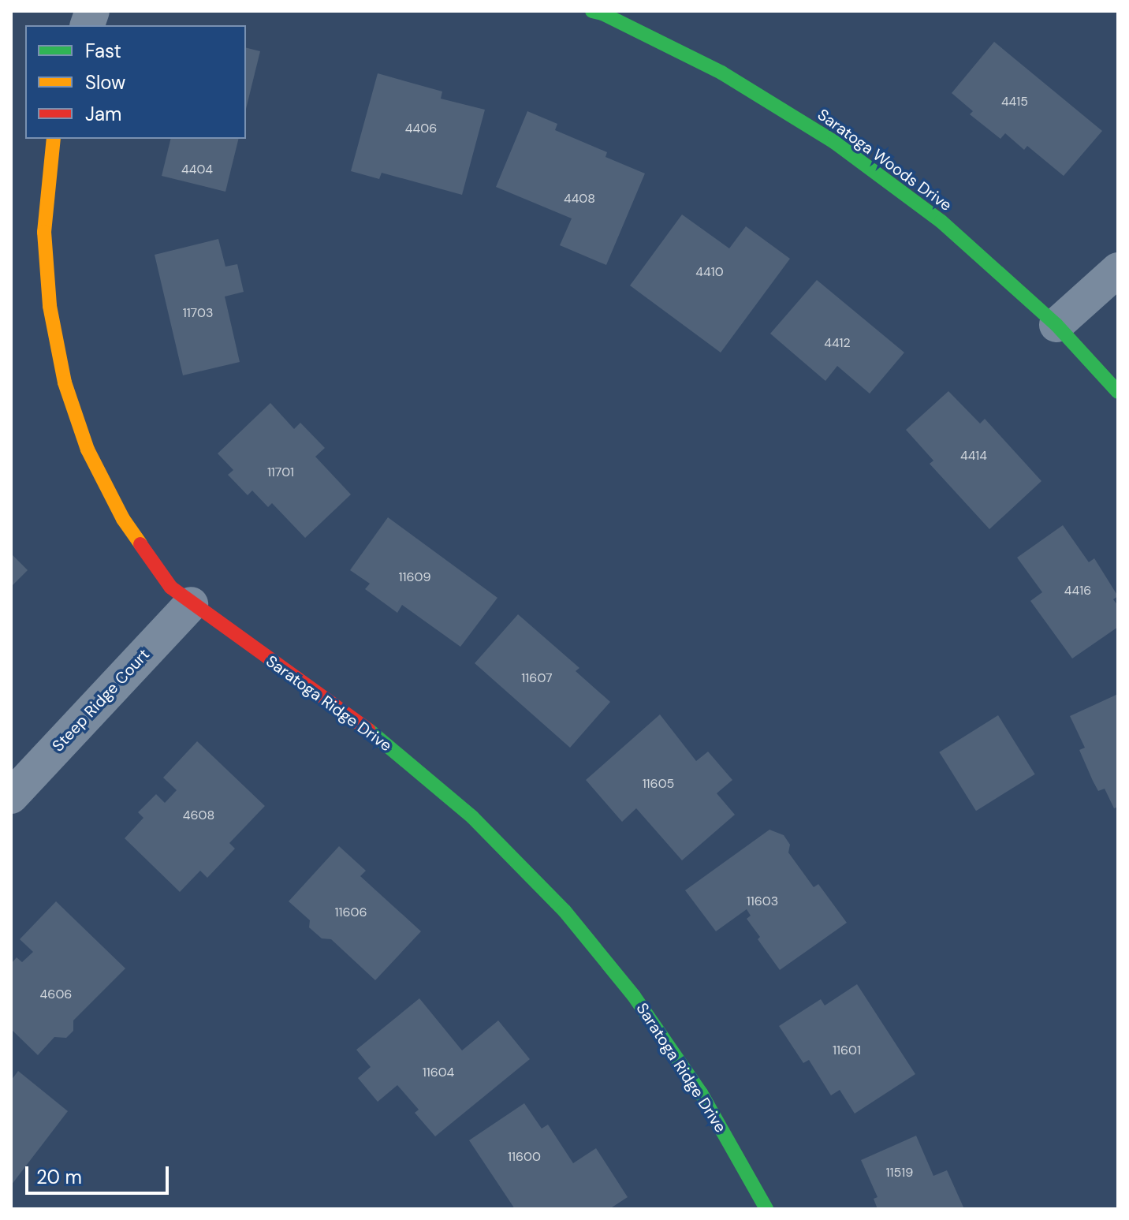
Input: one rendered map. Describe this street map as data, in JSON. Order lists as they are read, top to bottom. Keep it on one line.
{"streets":{"street":["Saratoga Woods Drive","Steep Ridge Court","Saratoga Ridge Drive"]},"crossings":[["Steep Ridge Court","Saratoga Ridge Drive"]],"house_numbers":["4415","4406","4404","4408","4410","11703","4412","4414","11701","11609","4416","11607","11605","4608","11603","11606","4606","11601","11604","11600","11519"],"legend":["Fast","Slow","Jam"],"scale_bar":"20 m"}
